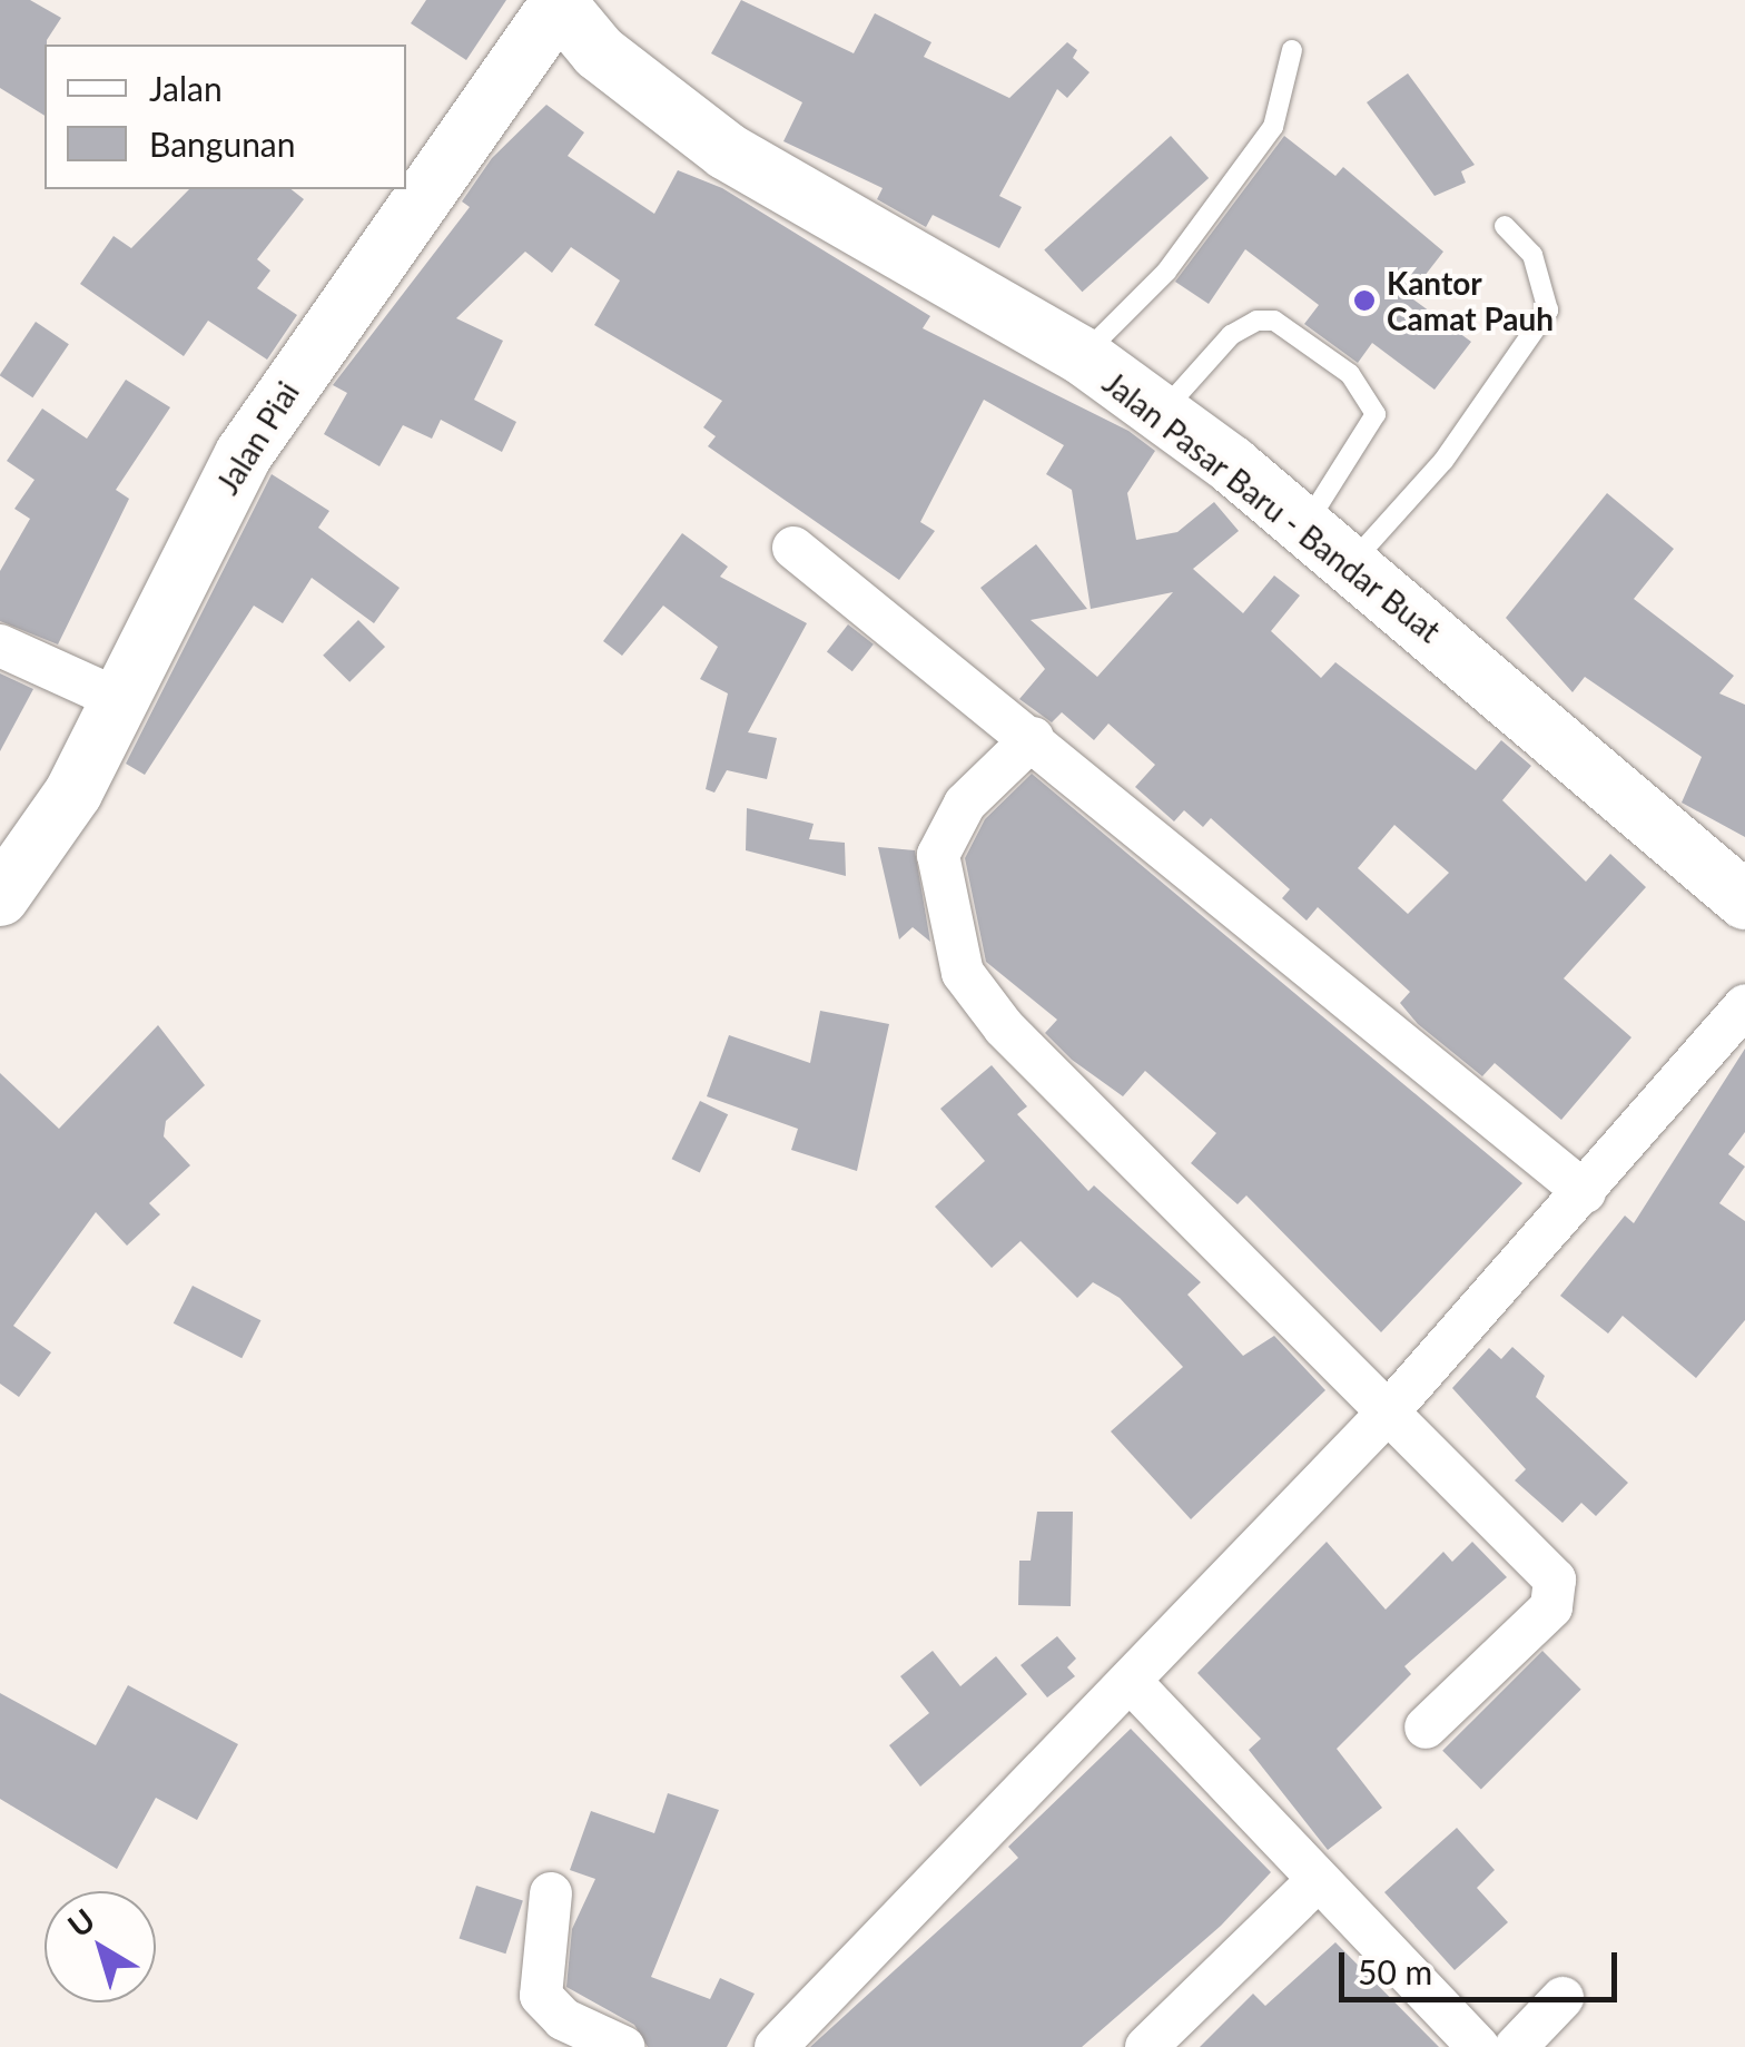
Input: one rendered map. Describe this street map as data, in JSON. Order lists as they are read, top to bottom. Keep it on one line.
{"streets":{"street":["Jalan Piai","Jalan Pasar Baru - Bandar Buat"]},"crossings":[["Jalan Piai","Jalan Pasar Baru - Bandar Buat"]],"places":["Kantor Camat Pauh"],"legend":["Jalan","Bangunan"],"scale_bar":"50 m","north":"top left"}
